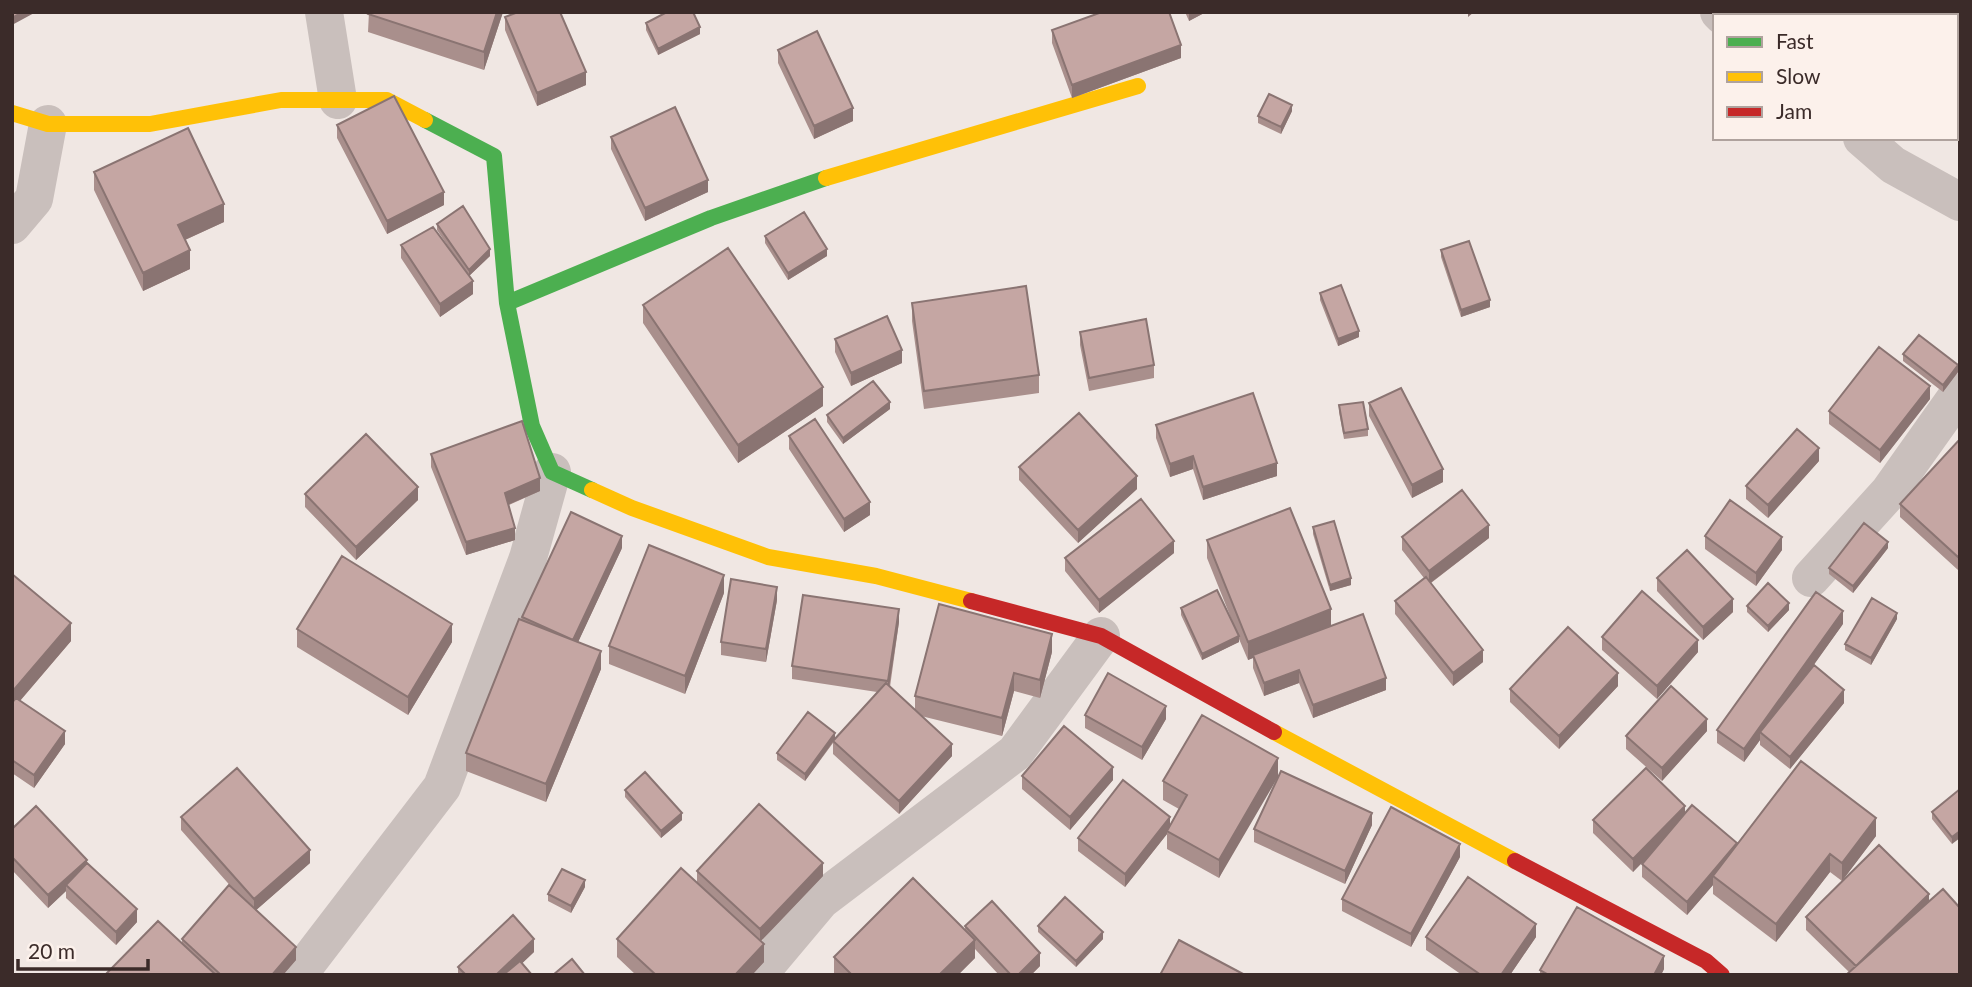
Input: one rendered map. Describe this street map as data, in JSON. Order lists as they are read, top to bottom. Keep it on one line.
{"legend":["Fast","Slow","Jam"],"scale_bar":"20 m"}
